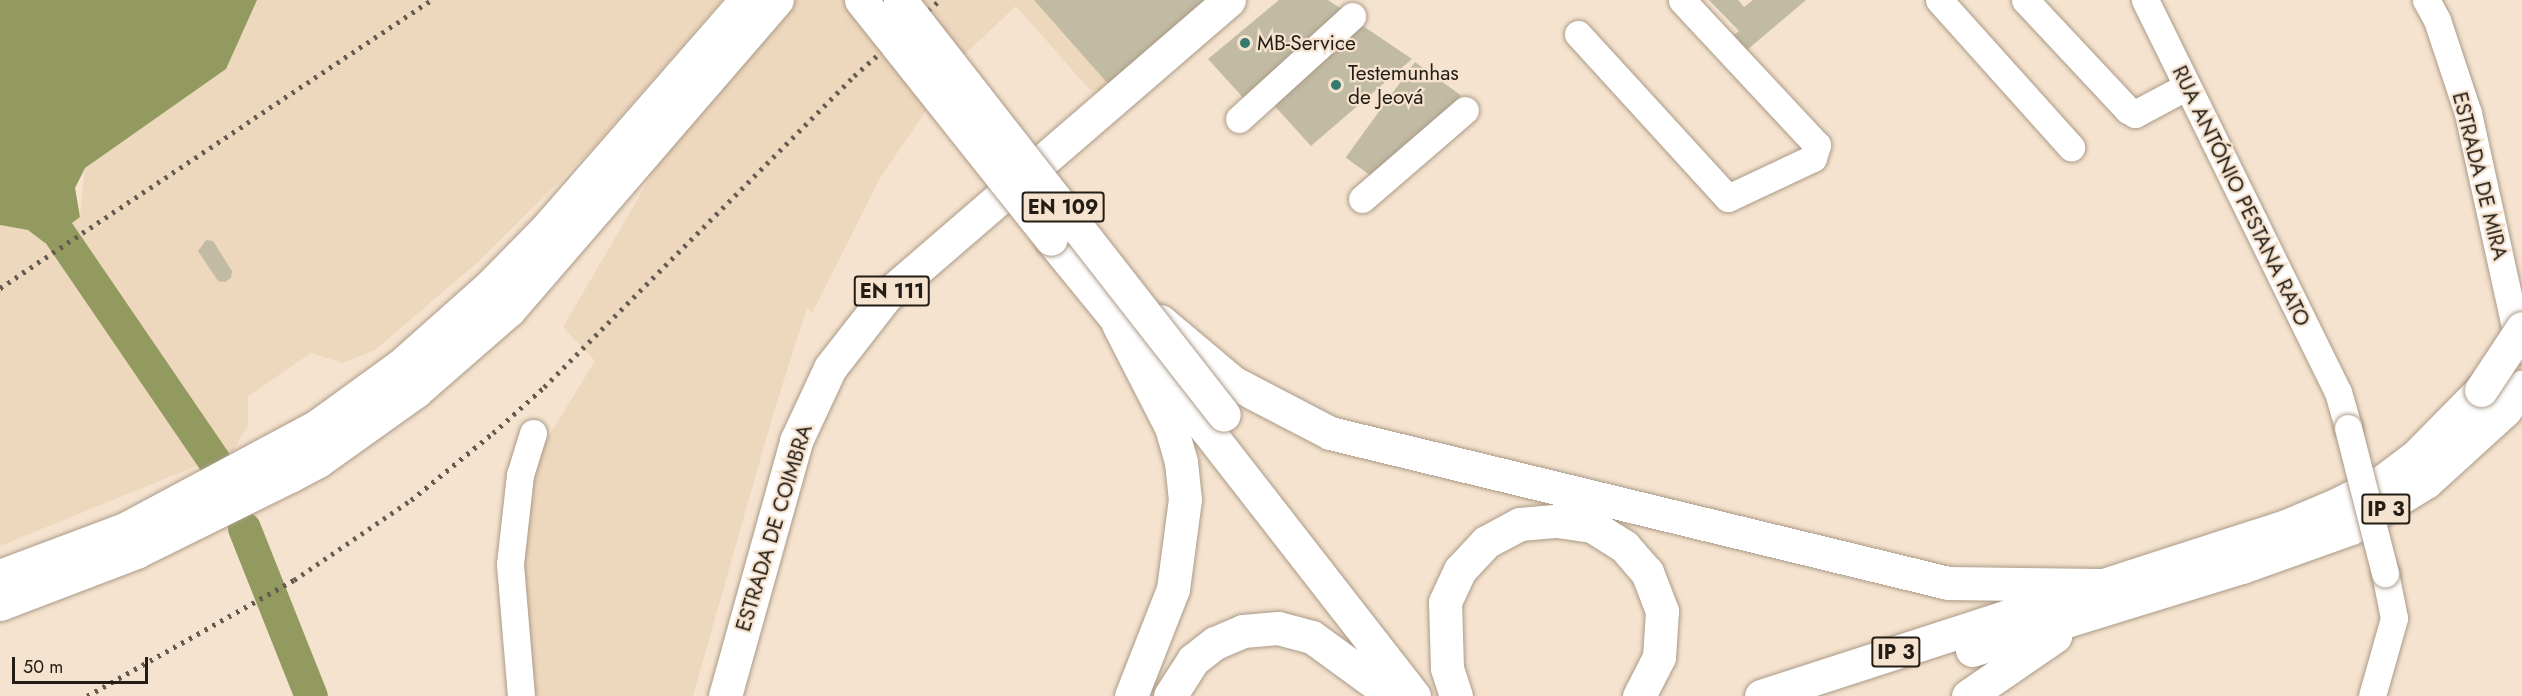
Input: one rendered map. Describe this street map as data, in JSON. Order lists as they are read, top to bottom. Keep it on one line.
{"streets":{"main road":["EN 109","EN 111","IP 3","ESTRADA DE COIMBRA"],"street":["ESTRADA DE MIRA","RUA ANTÓNIO PESTANA RATO"]},"places":["MB-Service","Testemunhas de Jeová"],"scale_bar":"50 m"}
